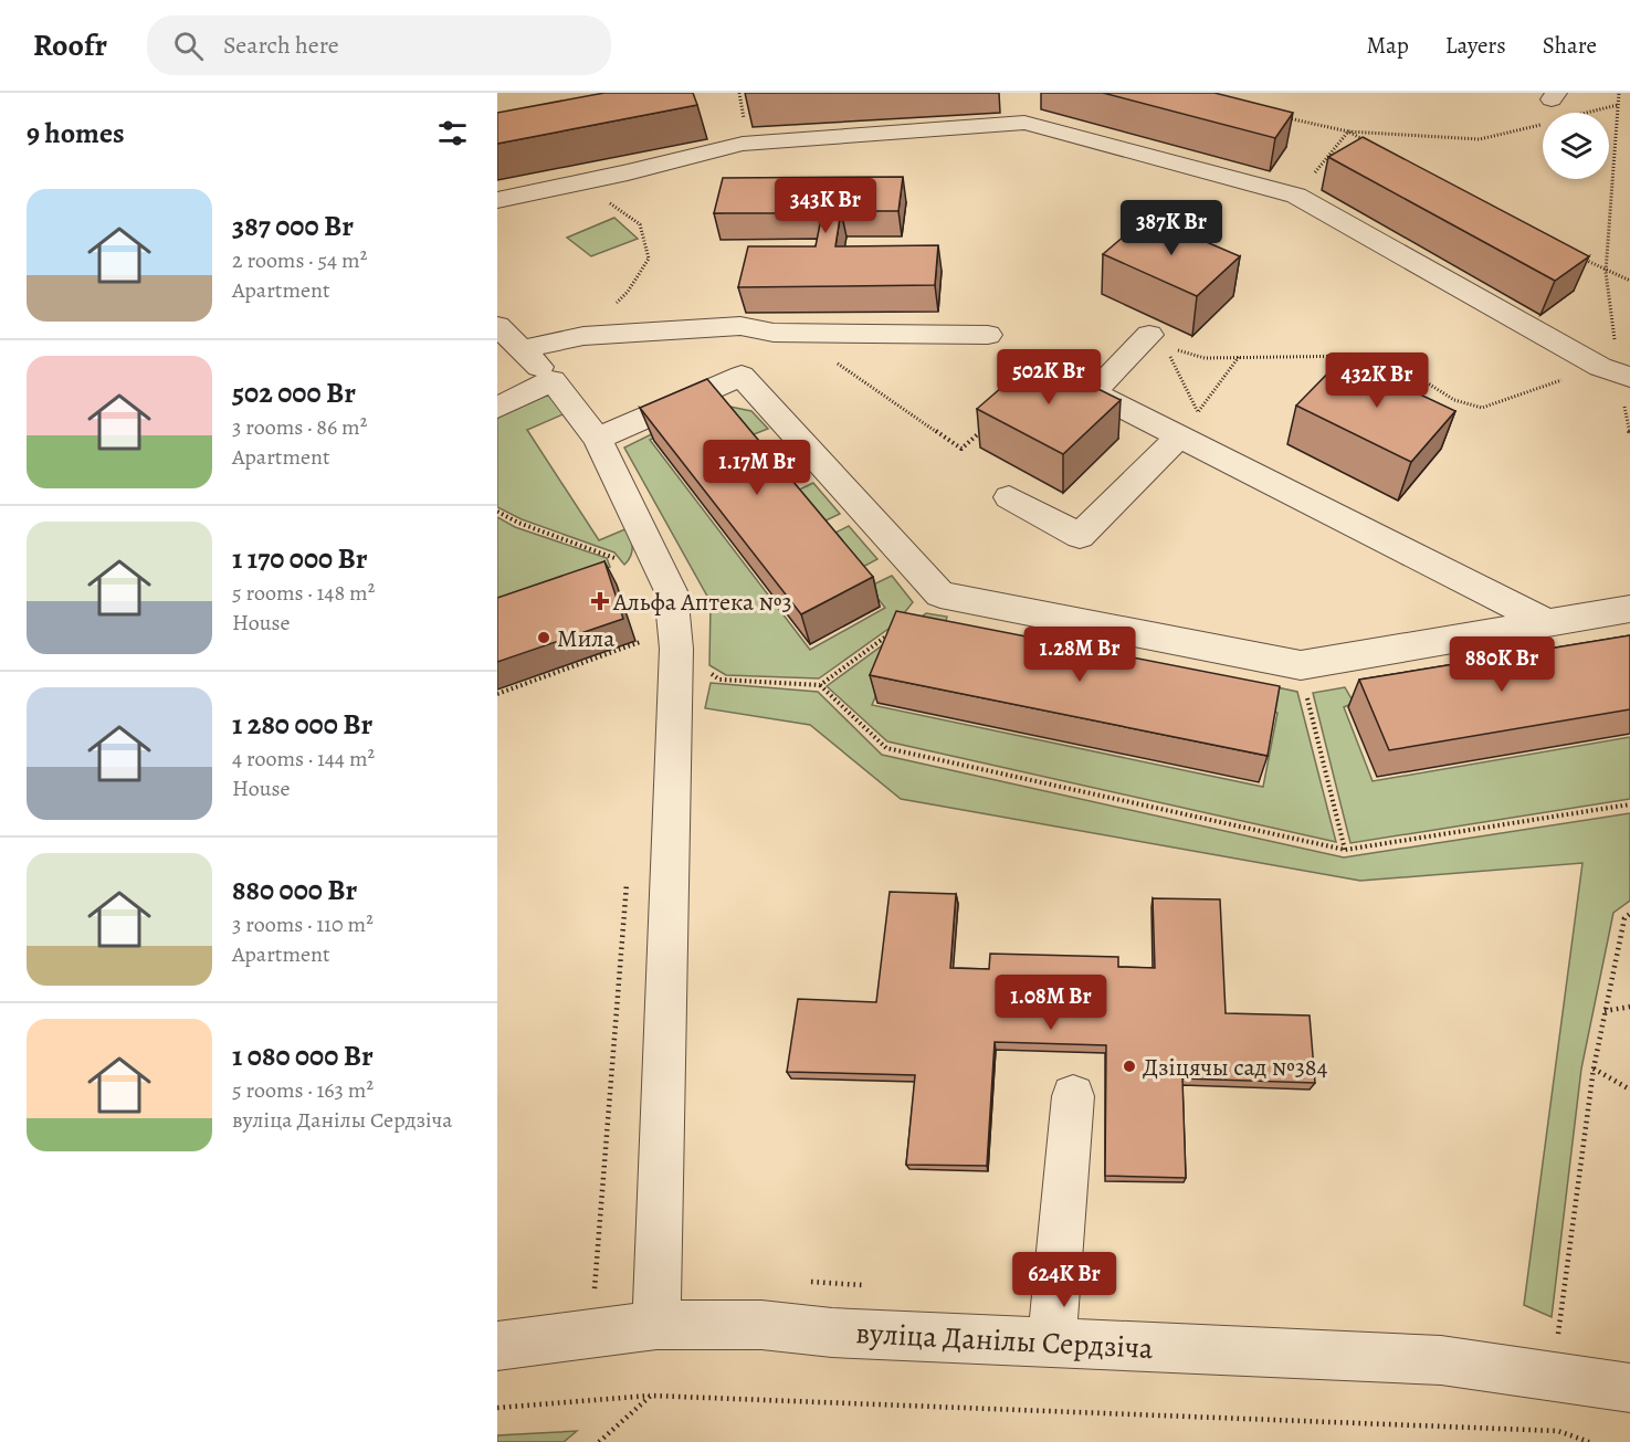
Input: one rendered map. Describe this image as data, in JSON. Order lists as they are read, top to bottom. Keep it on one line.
{"streets":{"street":["вуліца Данілы Сердзіча"]},"places":{"health":["Альфа Аптека №3"],"other":["Мила","Дзіцячы сад №384"]},"page":{"header":"Roofr","search":"Search here","nav":["Map","Layers","Share"],"heading":"9 homes","list":[{"name":"387 000 Br","note":"2 rooms · 54 m² · Apartment"},{"name":"502 000 Br","note":"3 rooms · 86 m² · Apartment"},{"name":"1 170 000 Br","note":"5 rooms · 148 m² · House"},{"name":"1 280 000 Br","note":"4 rooms · 144 m² · House"},{"name":"880 000 Br","note":"3 rooms · 110 m² · Apartment"},{"name":"1 080 000 Br","note":"5 rooms · 163 m² · вуліца Данілы Сердзіча"}],"price":["343K Br","387K Br","502K Br","432K Br","1.17M Br","1.28M Br","880K Br","1.08M Br","624K Br"]}}
